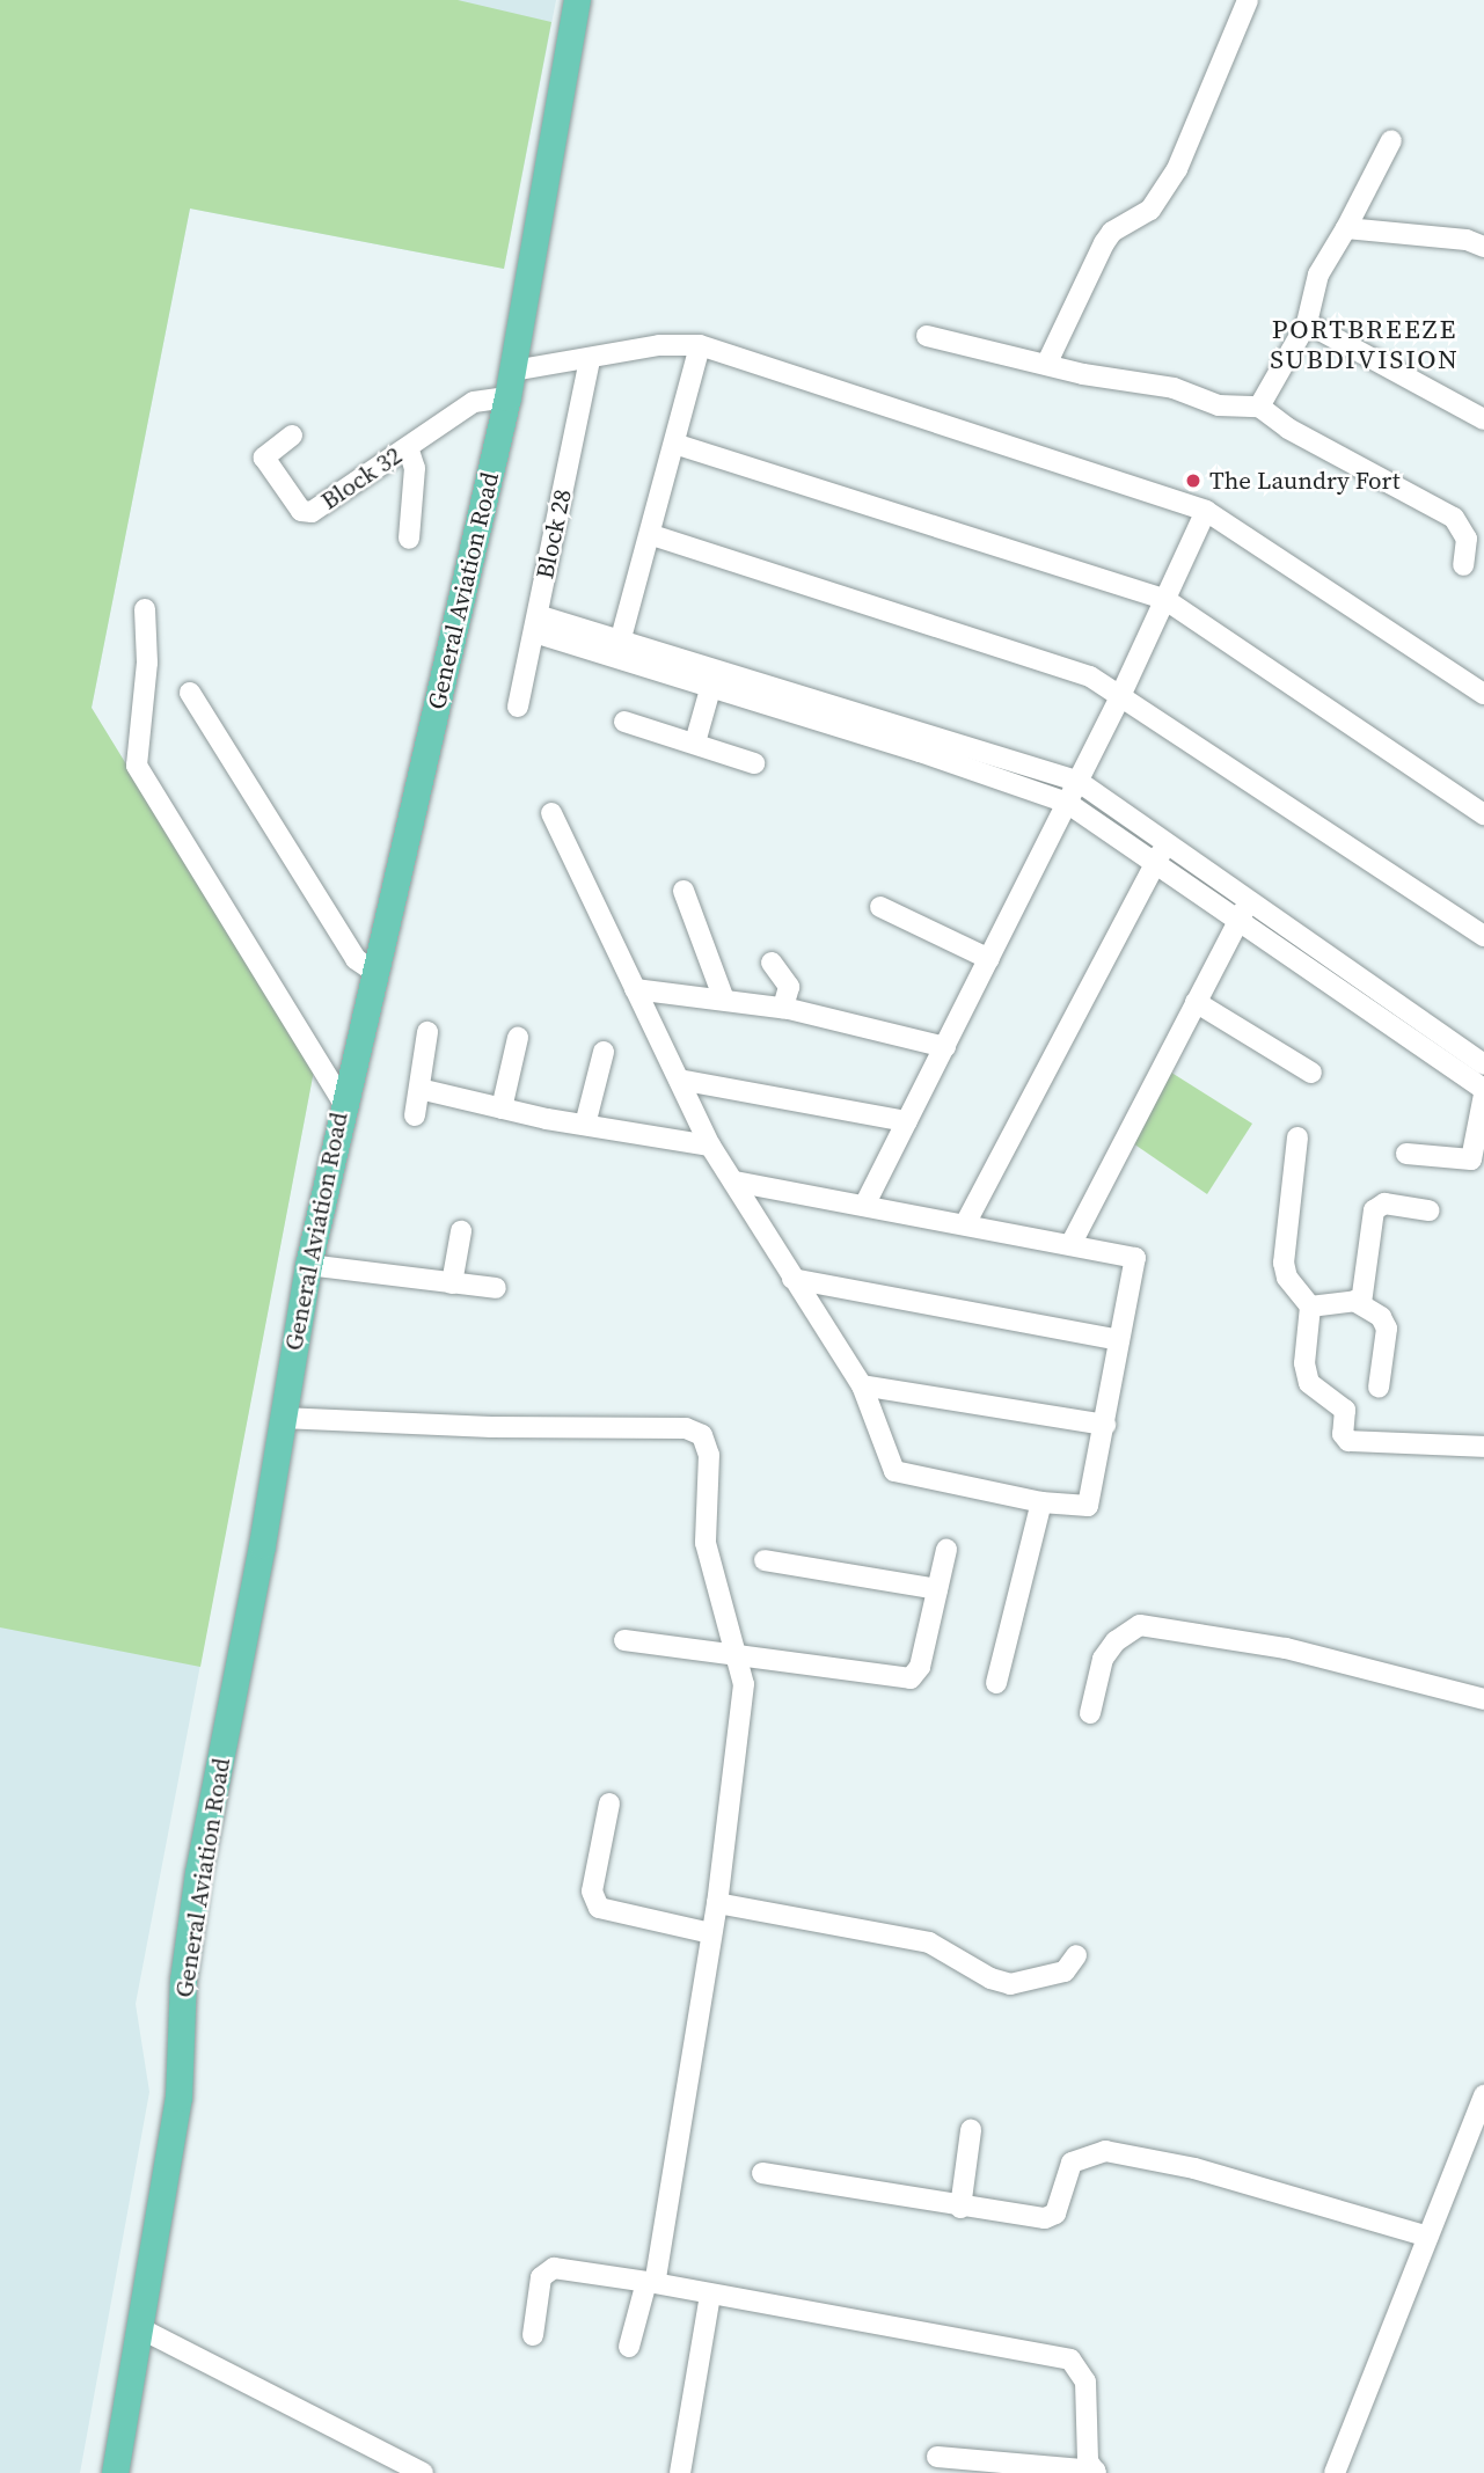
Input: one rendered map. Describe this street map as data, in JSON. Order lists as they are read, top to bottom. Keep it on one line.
{"streets":{"main road":["General Aviation Road"],"street":["Block 32","Block 28"]},"crossings":[["Block 32","General Aviation Road"]],"districts":["PORTBREEZE SUBDIVISION"],"places":["The Laundry Fort"]}
